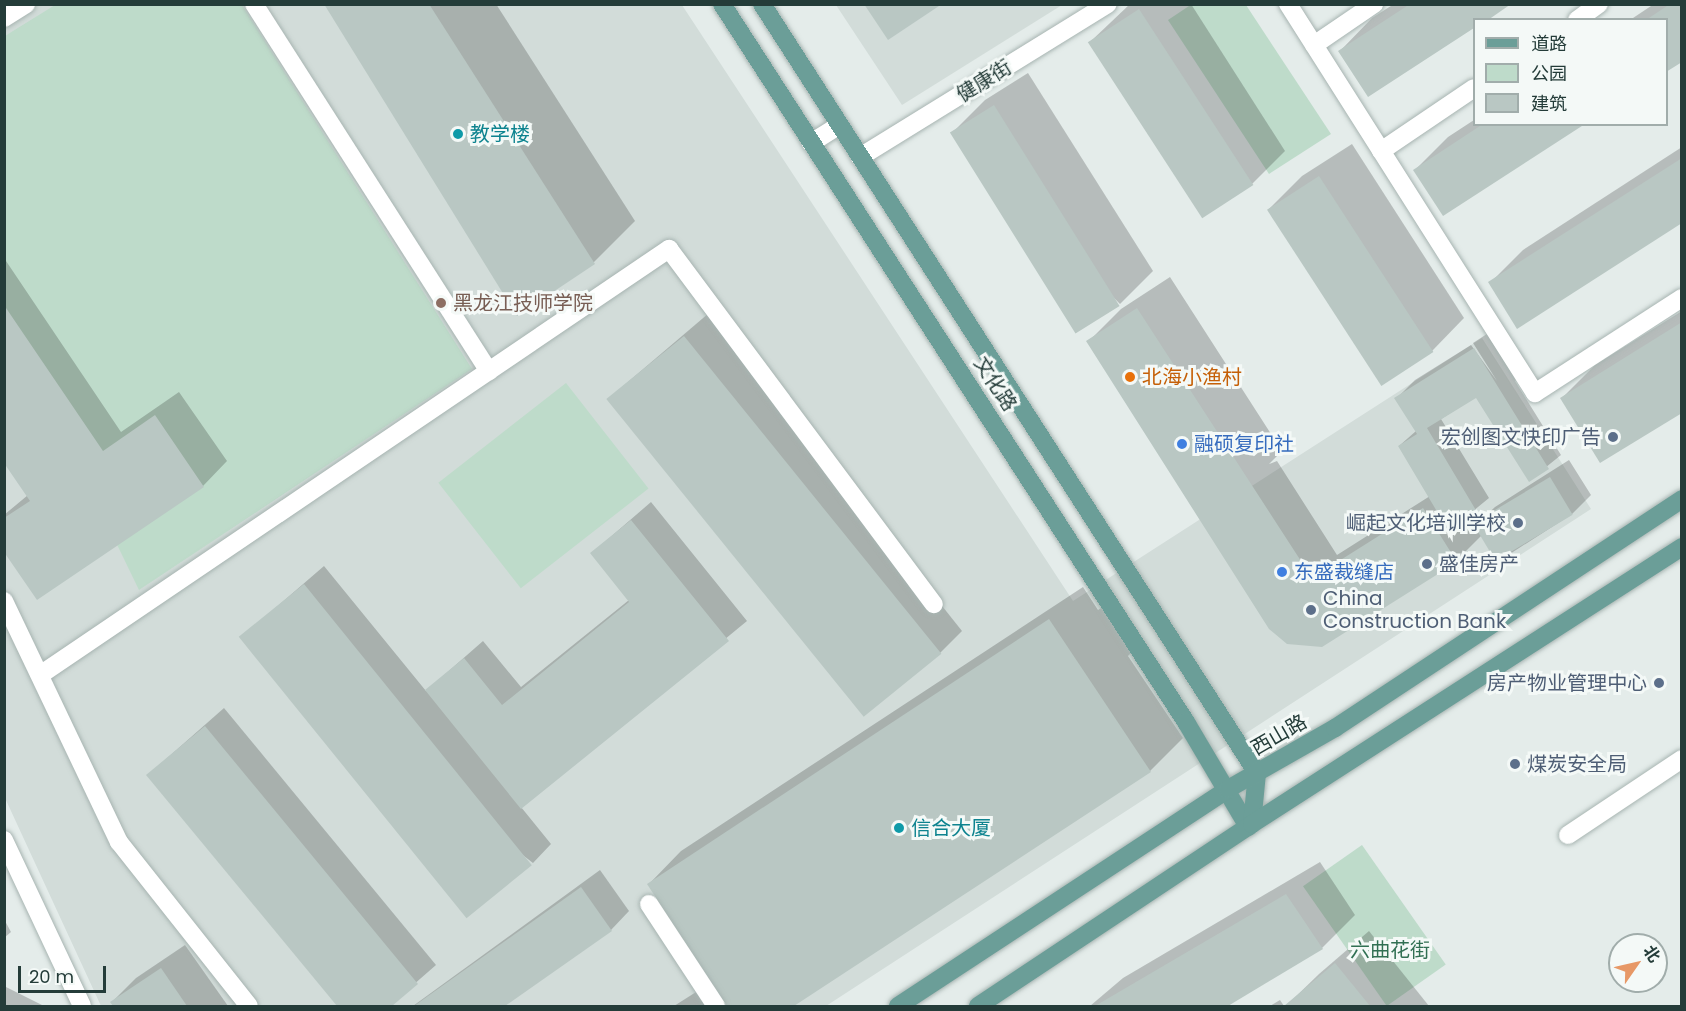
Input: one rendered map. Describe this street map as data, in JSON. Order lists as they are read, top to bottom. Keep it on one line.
{"streets":{"main road":["文化路","西山路"],"street":["健康街"]},"crossings":[["健康街","文化路"],["文化路","西山路"]],"parks":["六曲花街"],"places":["教学楼","黑龙江技师学院","北海小渔村","宏创图文快印广告","融硕复印社","崛起文化培训学校","盛佳房产","东盛裁缝店","China Construction Bank","房产物业管理中心","煤炭安全局","信合大厦"],"legend":["道路","公园","建筑"],"scale_bar":"20 m","north":"top right"}
